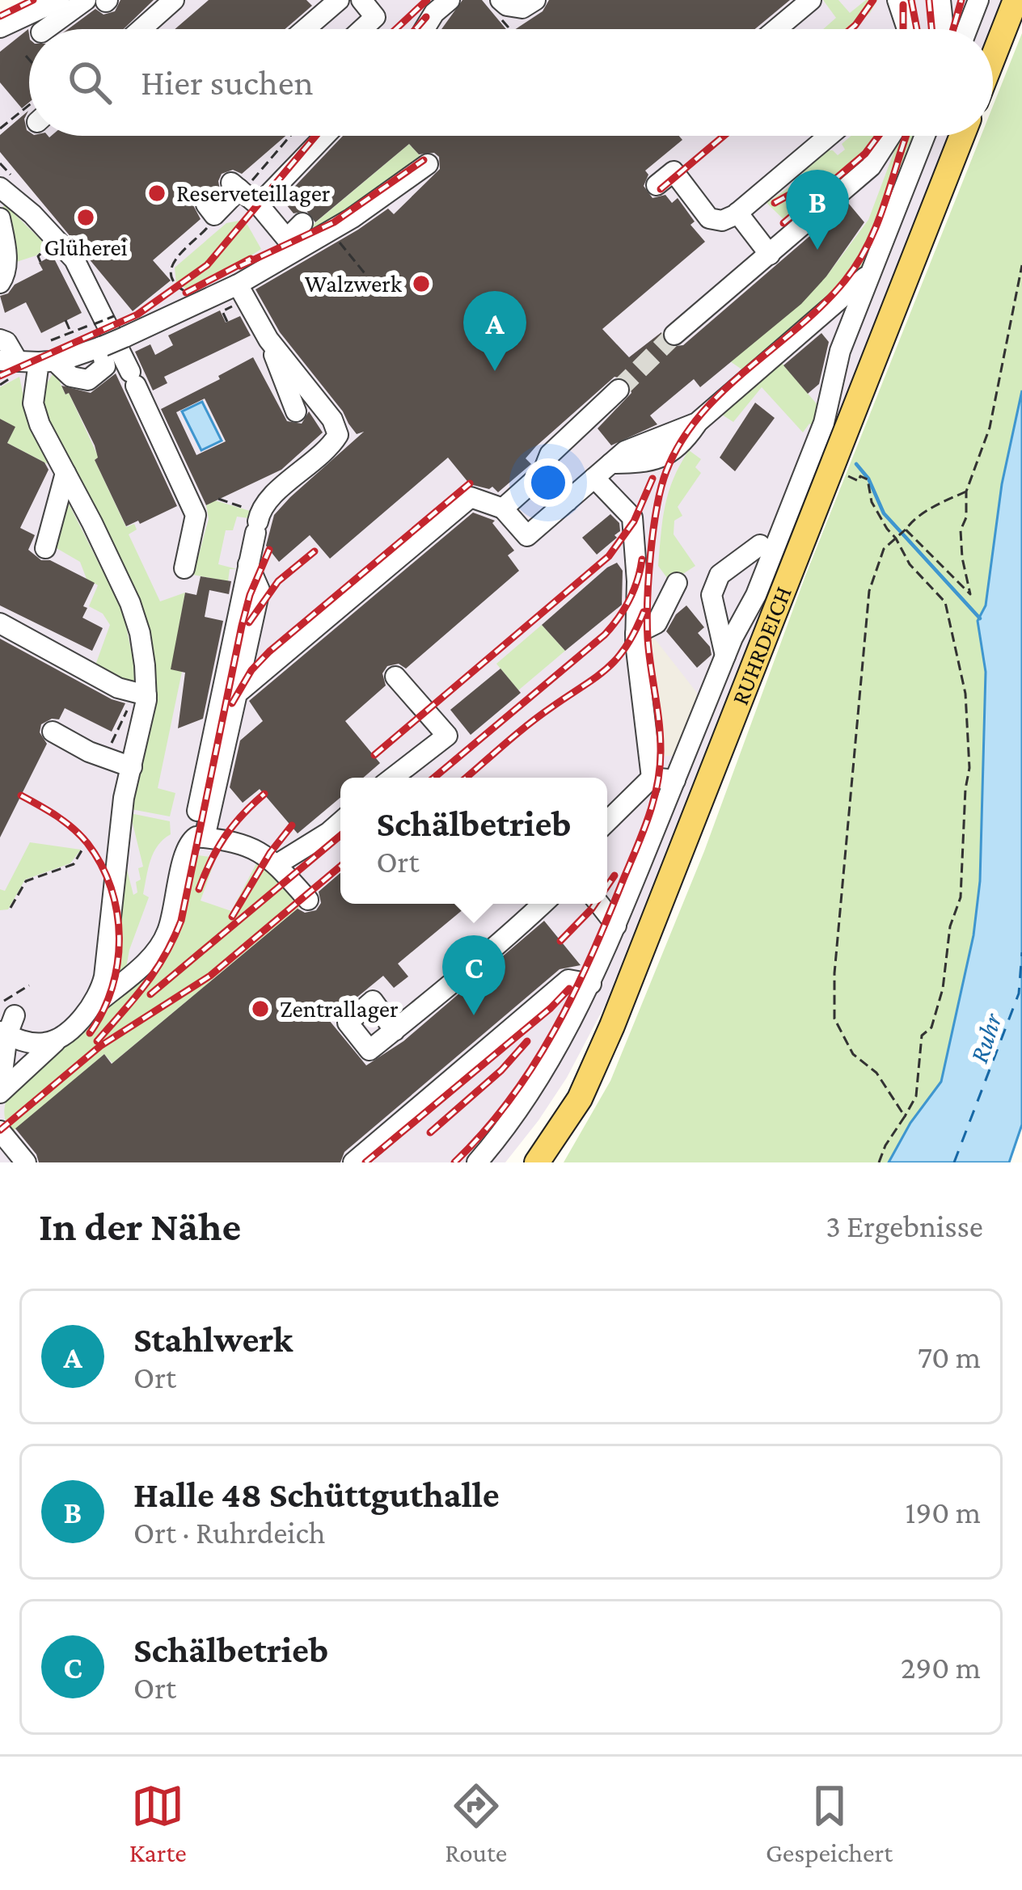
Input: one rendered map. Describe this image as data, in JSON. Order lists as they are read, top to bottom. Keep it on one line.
{"streets":{"main road":["RUHRDEICH"]},"water":["Ruhr"],"places":["Reserveteillager","Glüherei","Walzwerk","Zentrallager"],"page":{"search":"Hier suchen","pins":["B","A","C"],"popup":["Schälbetrieb","Ort"],"heading":["In der Nähe","3 Ergebnisse"],"list":[{"mark":"A","name":"Stahlwerk","note":"Ort","value":"70 m"},{"mark":"B","name":"Halle 48 Schüttguthalle","note":"Ort · Ruhrdeich","value":"190 m"},{"mark":"C","name":"Schälbetrieb","note":"Ort","value":"290 m"}],"nav":["Karte","Route","Gespeichert"]}}
